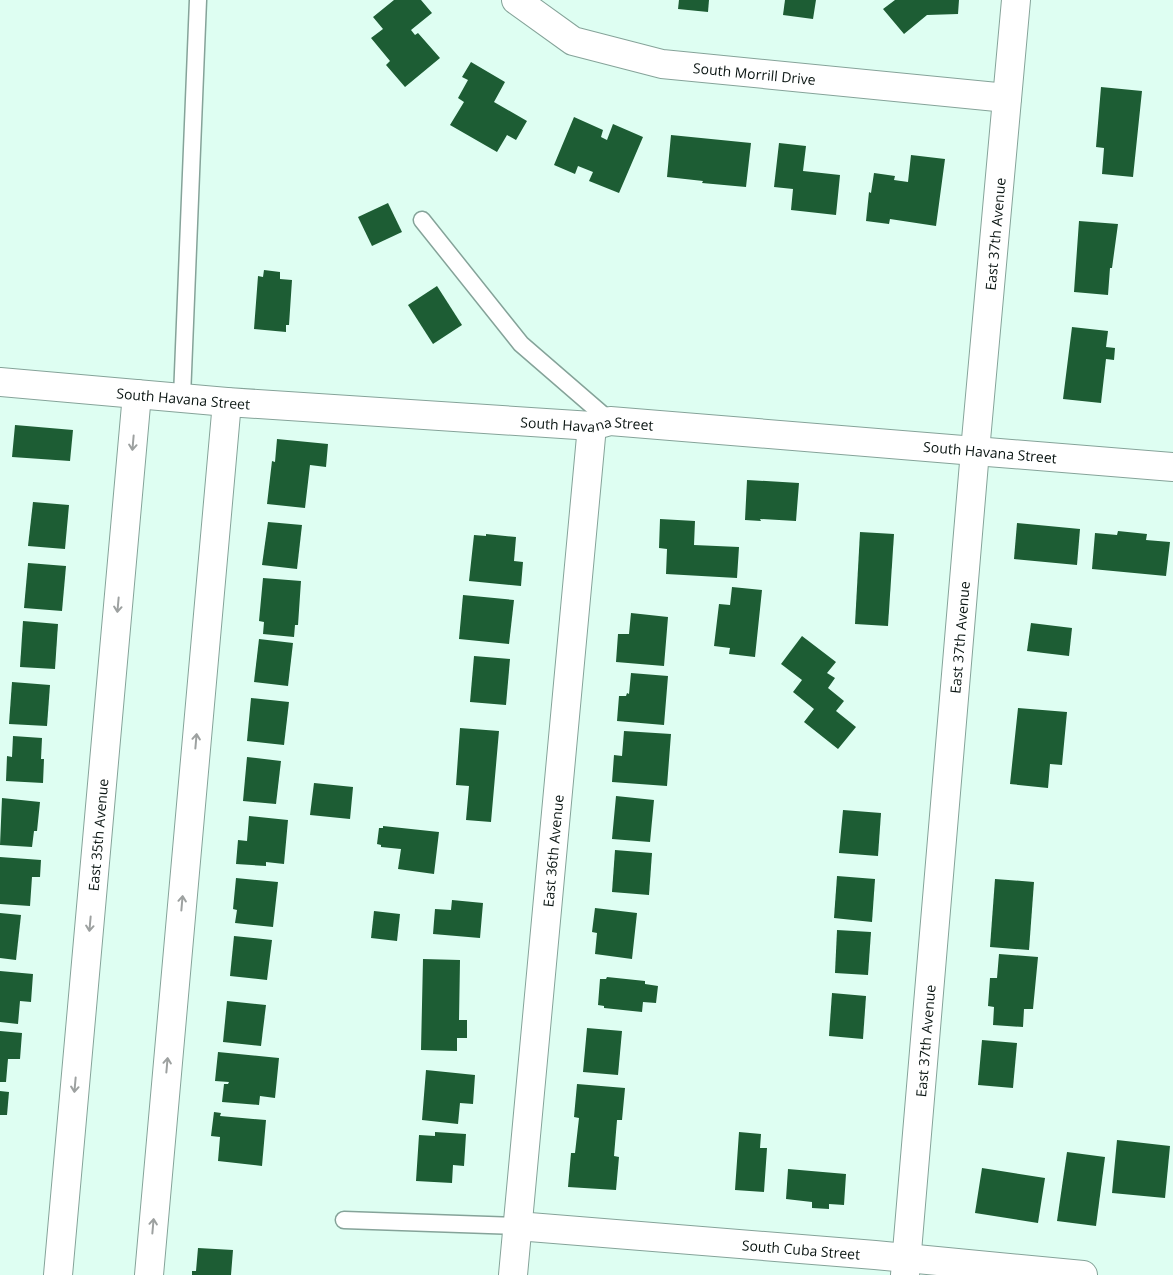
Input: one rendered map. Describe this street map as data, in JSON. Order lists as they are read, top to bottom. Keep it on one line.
{"streets":{"street":["South Morrill Drive","East 37th Avenue","South Havana Street","East 35th Avenue","East 36th Avenue","South Cuba Street"]},"crossings":[["South Morrill Drive","East 37th Avenue"],["East 37th Avenue","South Havana Street"],["East 37th Avenue","South Cuba Street"],["South Havana Street","East 35th Avenue"],["South Havana Street","East 36th Avenue"],["East 36th Avenue","South Cuba Street"]]}
